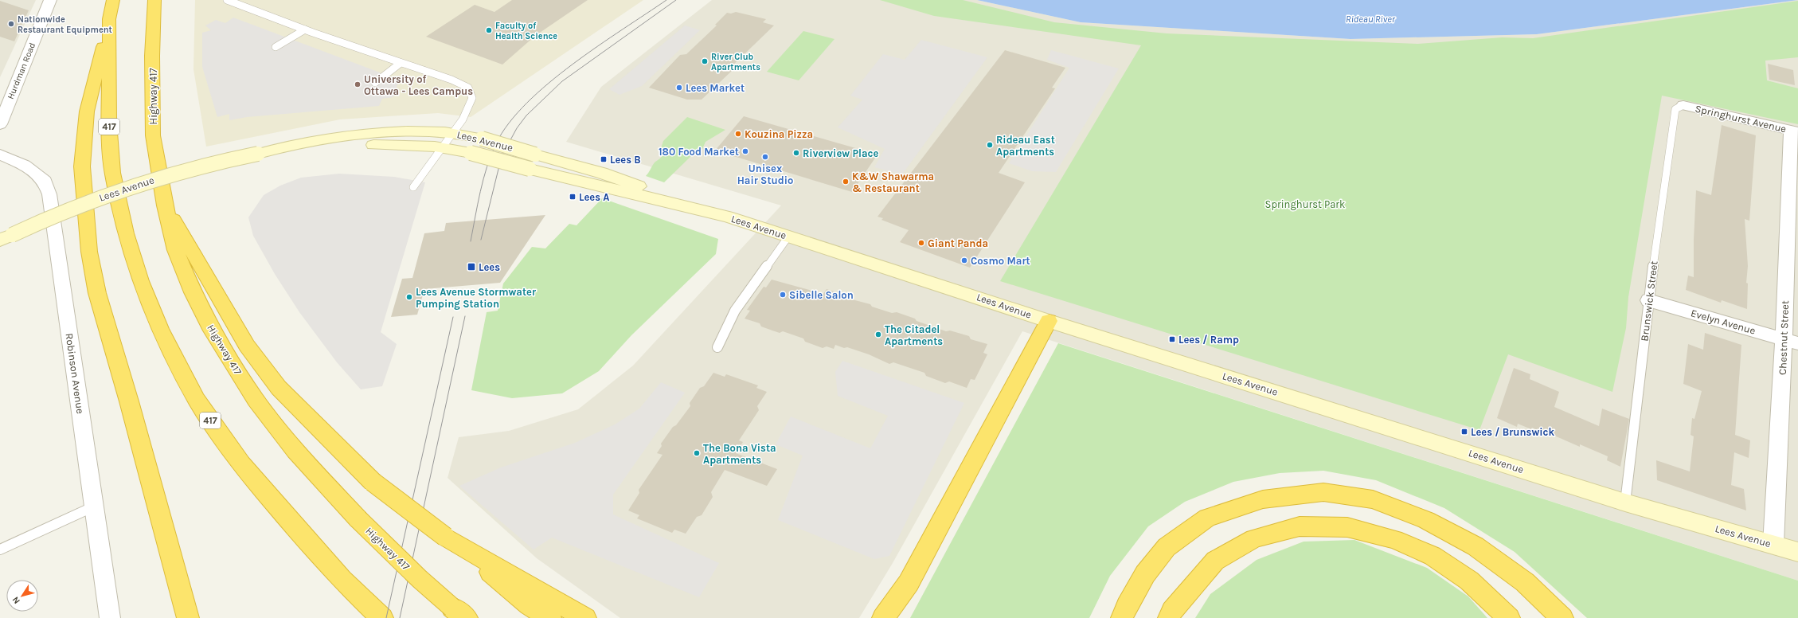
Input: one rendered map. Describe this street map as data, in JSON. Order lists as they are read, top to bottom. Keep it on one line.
{"streets":{"highway":["Highway 417","417"],"main road":["Lees Avenue"],"street":["Hurdman Road","Springhurst Avenue","Evelyn Avenue","Chestnut Street","Robinson Avenue"],"lane":["Brunswick Street"]},"crossings":[["Springhurst Avenue","Brunswick Street"],["Springhurst Avenue","Chestnut Street"],["Lees Avenue","Brunswick Street"],["Lees Avenue","Chestnut Street"],["Brunswick Street","Evelyn Avenue"],["Evelyn Avenue","Chestnut Street"]],"water":["Rideau River"],"parks":["Springhurst Park"],"places":{"other":["Nationwide Restaurant Equipment","Faculty of Health Science","River Club Apartments","University of Ottawa - Lees Campus","Lees Market","Kouzina Pizza","Rideau East Apartments","180 Food Market","Riverview Place","Unisex Hair Studio","K&W Shawarma & Restaurant","Giant Panda","Cosmo Mart","Sibelle Salon","Lees Avenue Stormwater Pumping Station","The Citadel Apartments","The Bona Vista Apartments"],"transit":["Lees B","Lees A","Lees","Lees / Ramp","Lees / Brunswick"]},"north":"bottom left"}
